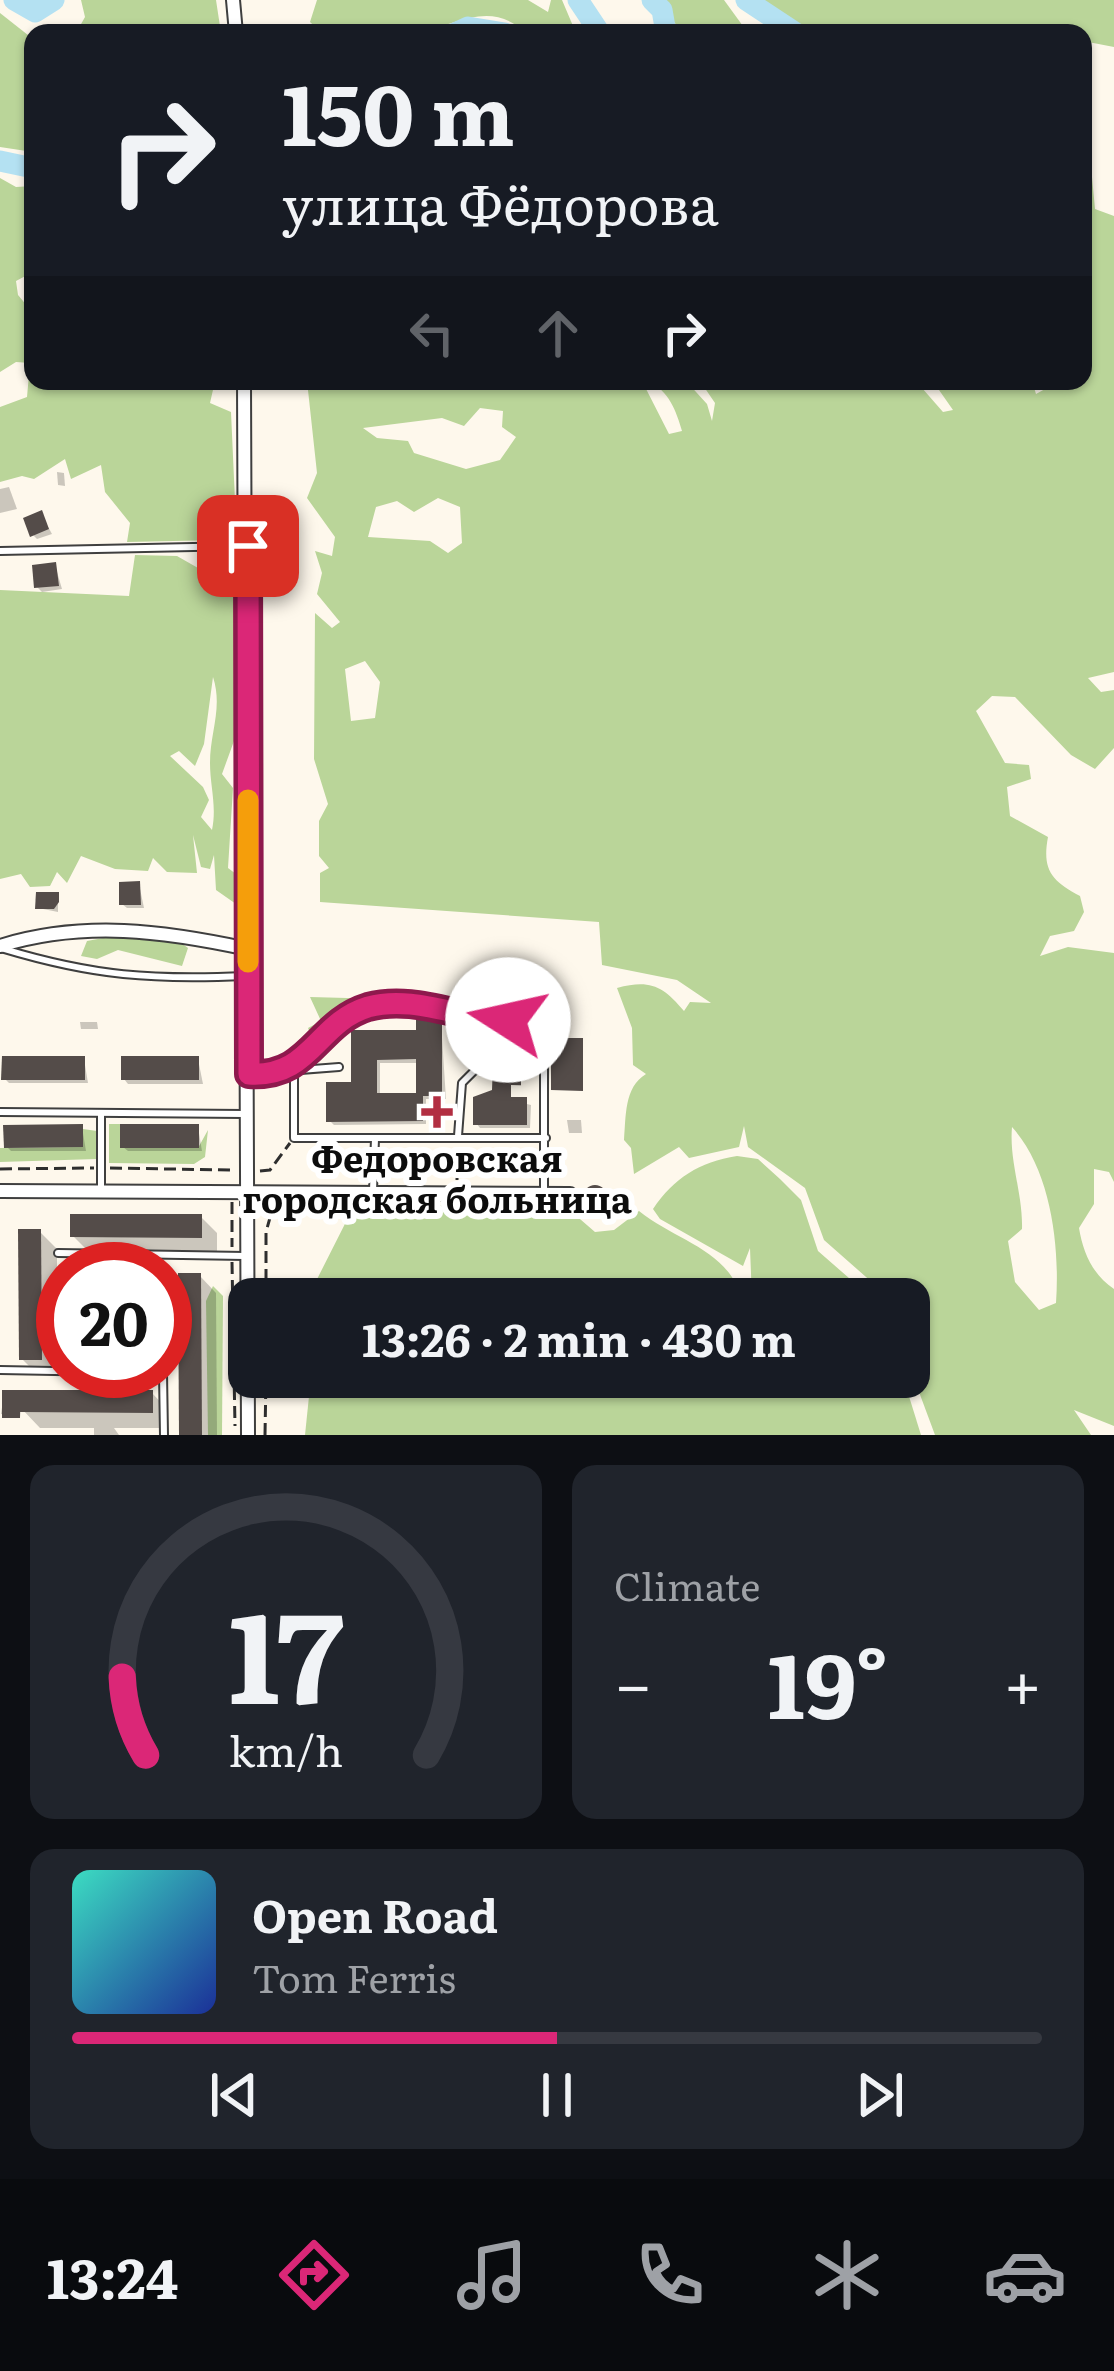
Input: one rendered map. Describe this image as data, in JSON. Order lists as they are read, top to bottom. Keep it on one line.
{"places":{"health":["Федоровская городская больница"]},"page":{"turn":["150 m","улица Фёдорова"],"limit":"20","trip":"13:26 · 2 min · 430 m","tile":"Climate","heat":["−","19°","+"],"song":["Open Road","Tom Ferris"],"tabs":"13:24","gauge":["17","km/h"]}}
